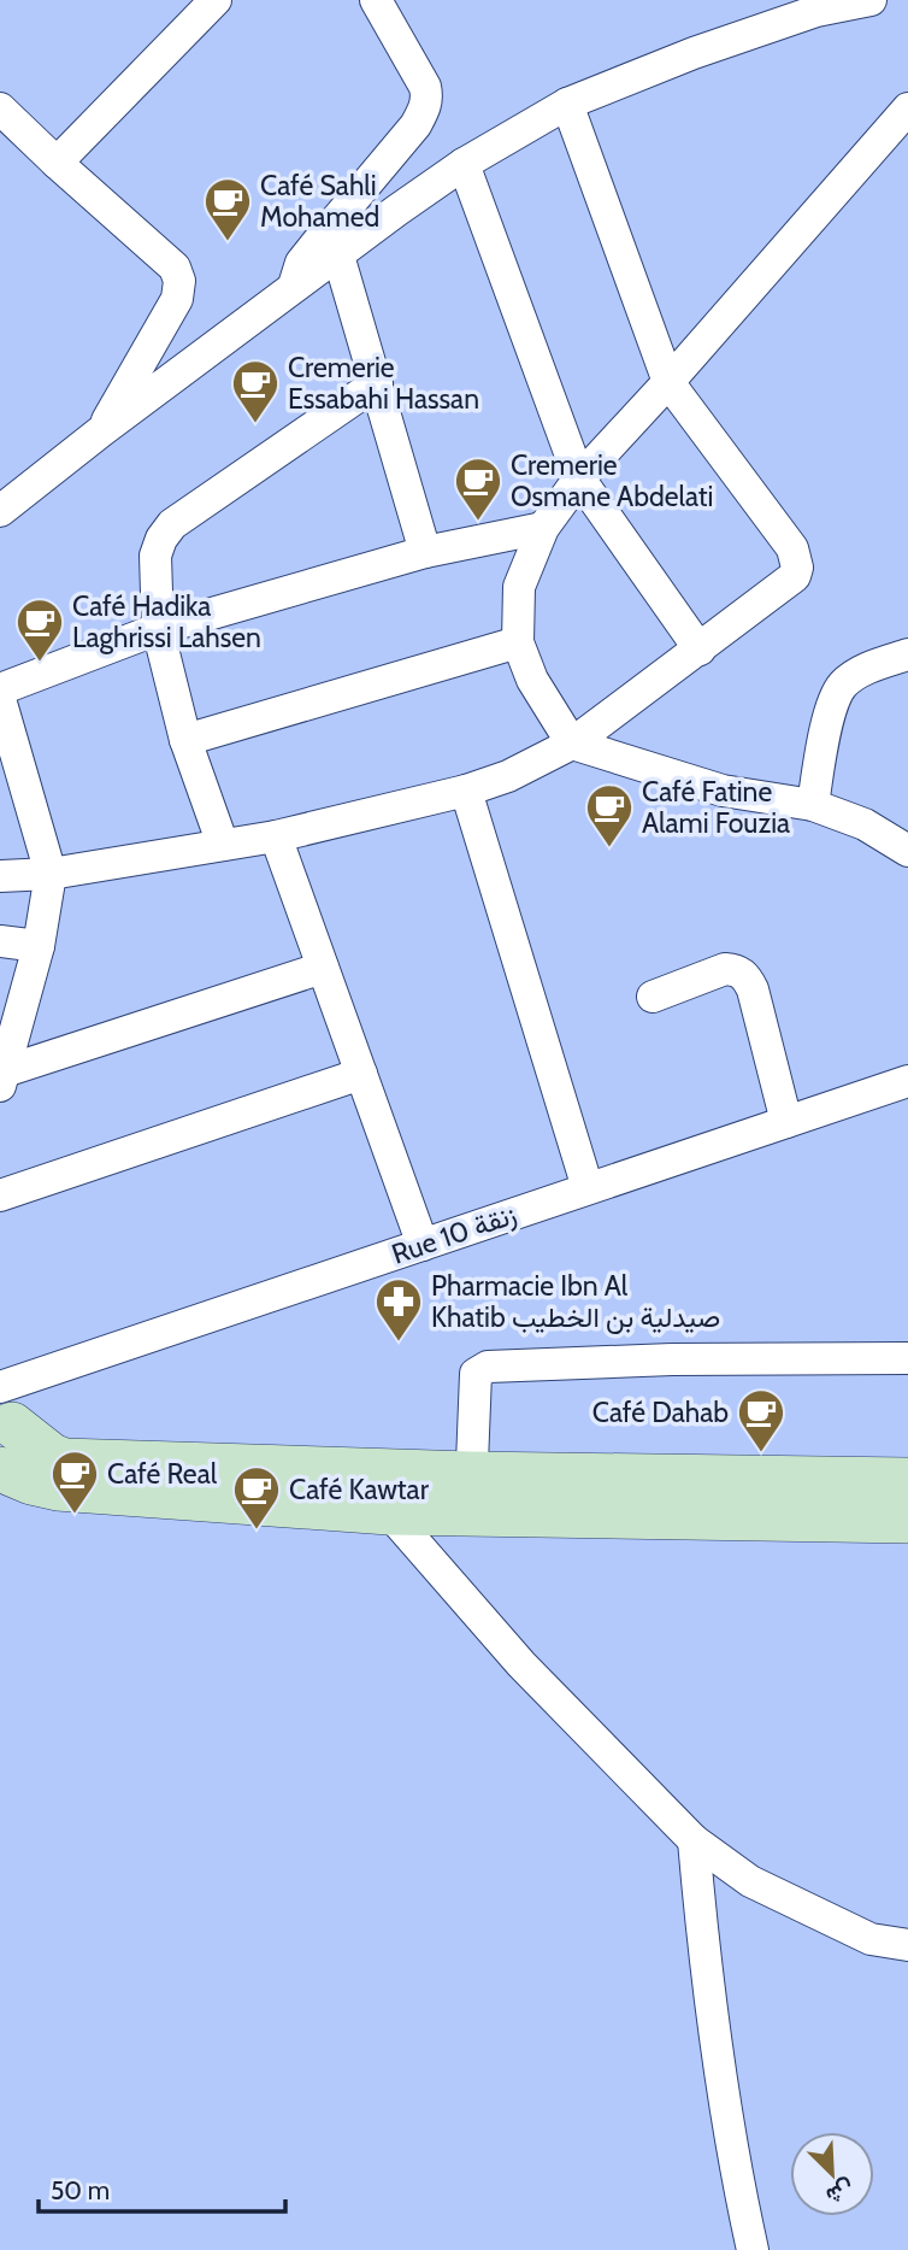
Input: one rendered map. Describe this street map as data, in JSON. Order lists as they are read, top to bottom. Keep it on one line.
{"streets":{"street":["Rue 10 زنقة"]},"places":{"cafe":["Café Sahli Mohamed","Cremerie Essabahi Hassan","Cremerie Osmane Abdelati","Café Hadika Laghrissi Lahsen","Café Fatine Alami Fouzia","Café Dahab","Café Real","Café Kawtar"],"pharmacy":["Pharmacie Ibn Al Khatib صيدلية بن الخطيب"]},"scale_bar":"50 m","north":"bottom right"}
